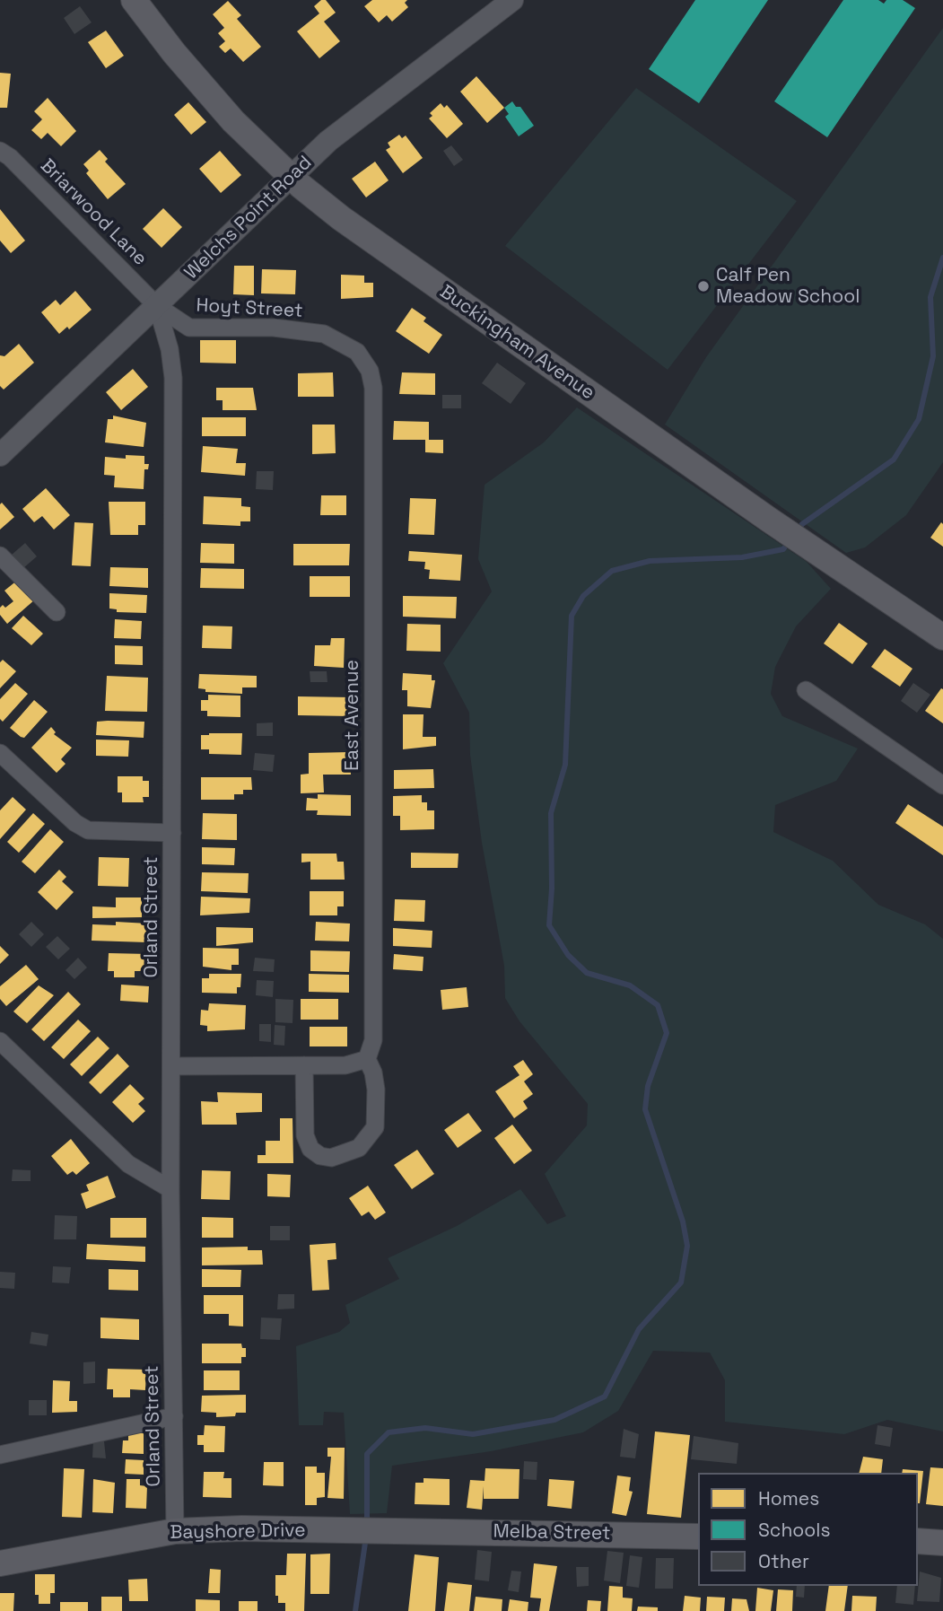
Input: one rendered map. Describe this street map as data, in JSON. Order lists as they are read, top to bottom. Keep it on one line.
{"streets":{"main road":["Buckingham Avenue","Bayshore Drive","Melba Street"],"street":["Briarwood Lane","Welchs Point Road","Hoyt Street","East Avenue","Orland Street"]},"crossings":[["Briarwood Lane","Welchs Point Road"],["Briarwood Lane","Hoyt Street"],["Briarwood Lane","Orland Street"],["Welchs Point Road","Hoyt Street"],["Welchs Point Road","Buckingham Avenue"],["Welchs Point Road","Orland Street"],["Hoyt Street","East Avenue"],["Hoyt Street","Orland Street"],["Orland Street","Bayshore Drive"],["Bayshore Drive","Melba Street"]],"places":["Calf Pen Meadow School"],"legend":["Homes","Schools","Other"]}
